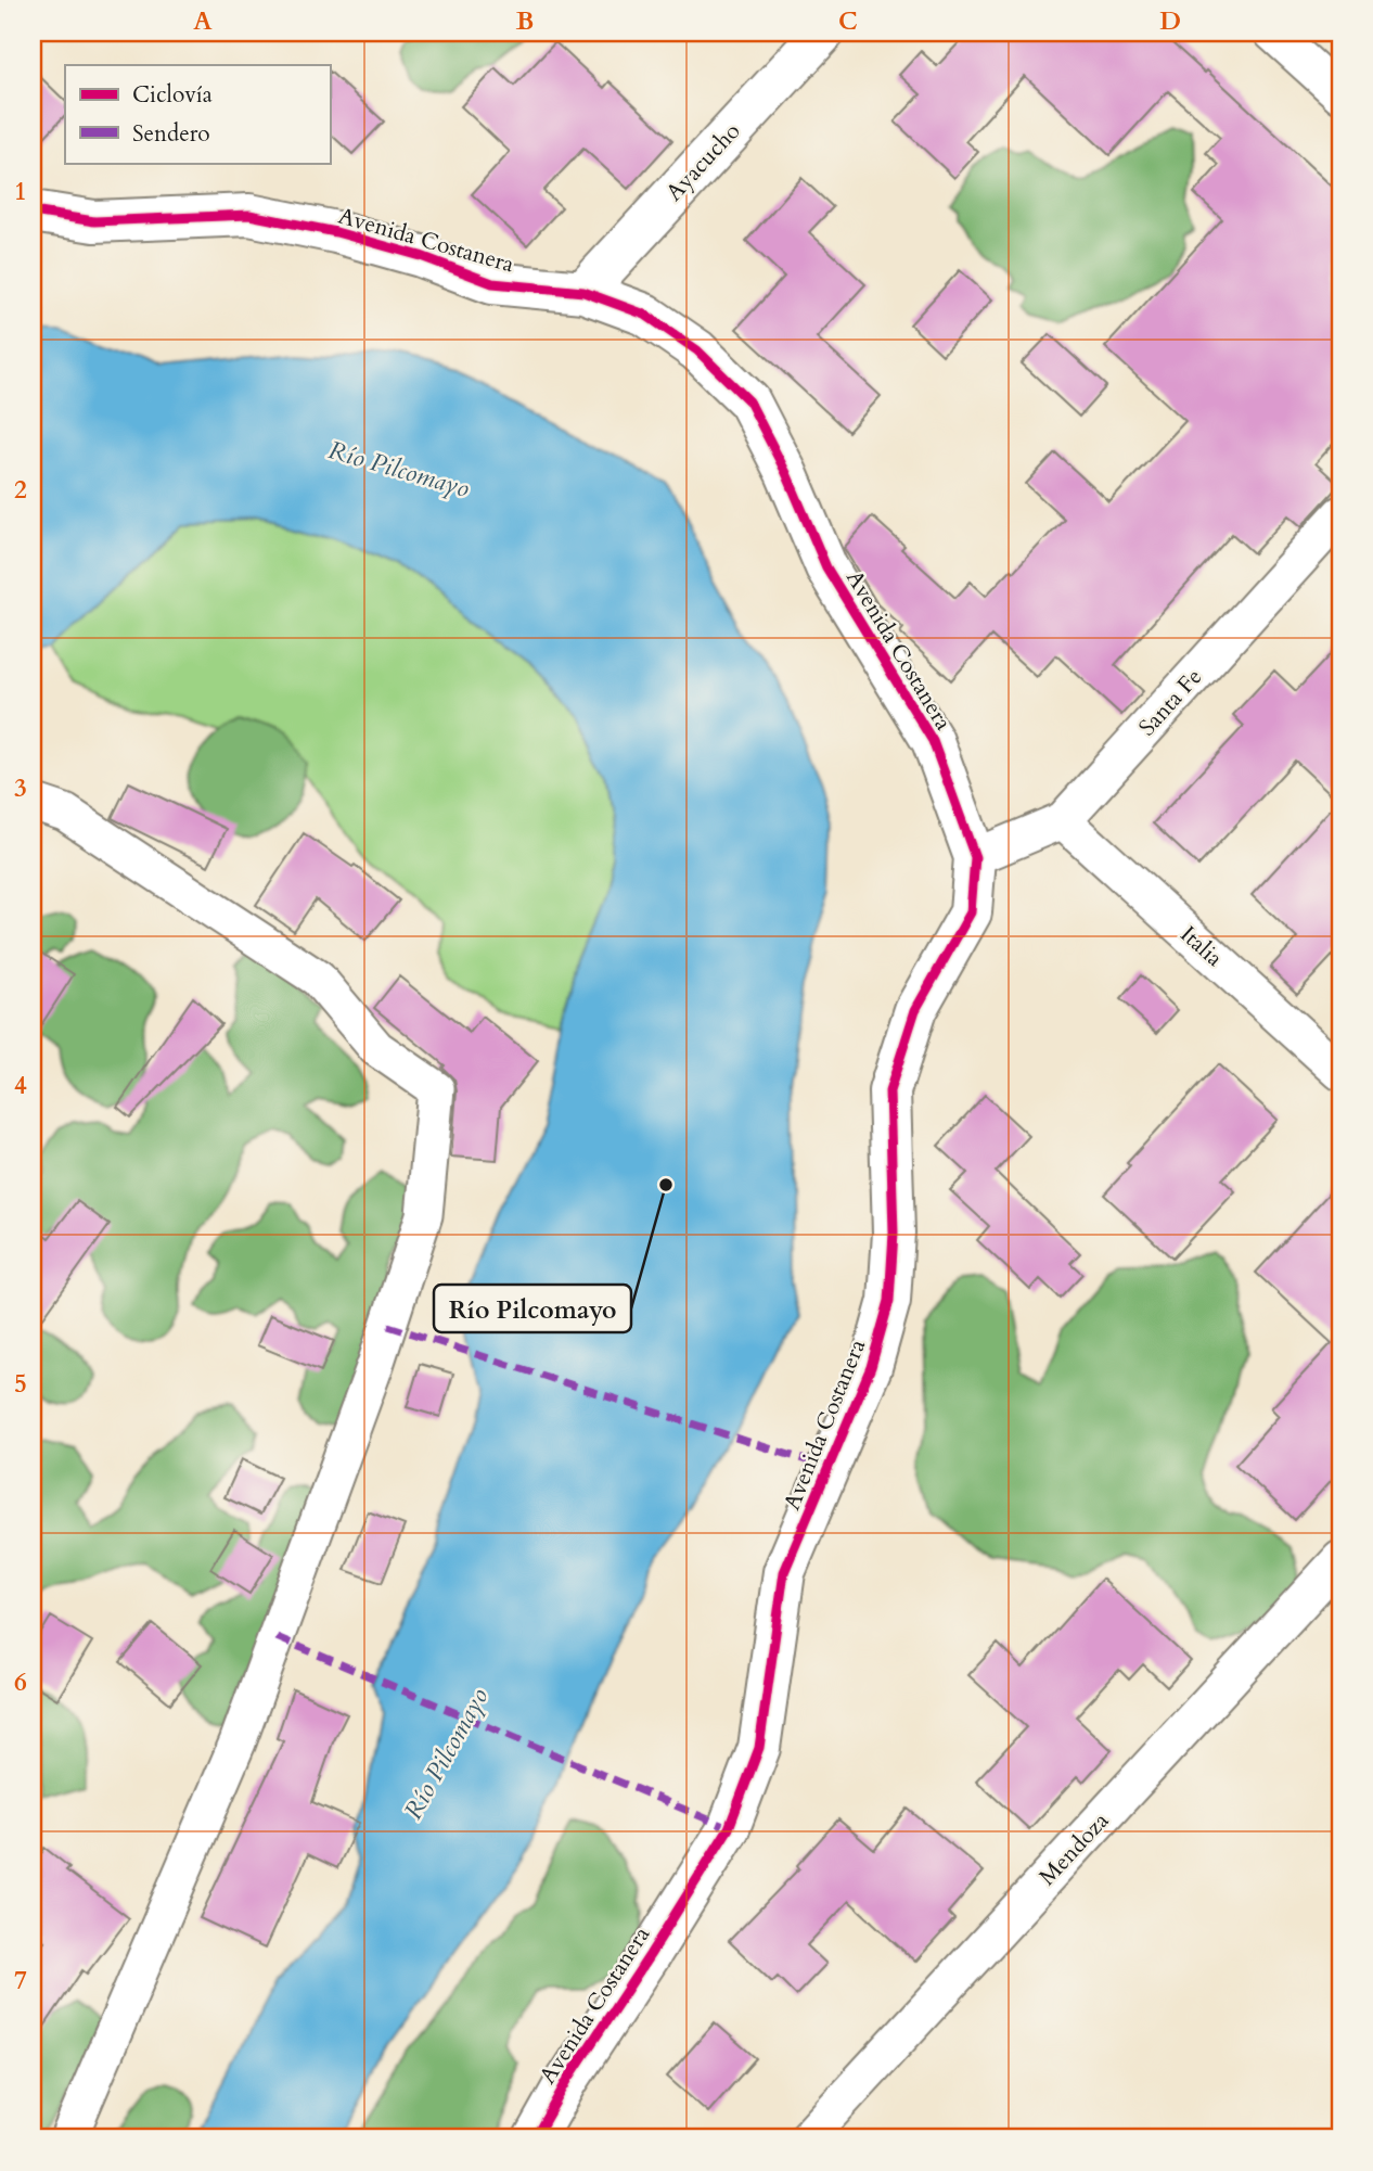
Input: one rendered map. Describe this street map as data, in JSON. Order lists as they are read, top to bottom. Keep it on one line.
{"streets":{"street":["Ayacucho","Avenida Costanera","Santa Fe","Italia","Mendoza"]},"crossings":[["Ayacucho","Avenida Costanera"],["Avenida Costanera","Santa Fe"],["Santa Fe","Italia"]],"water":["Río Pilcomayo"],"places":["Río Pilcomayo"],"legend":["Ciclovía","Sendero"],"grid":{"columns":["A","B","C","D"],"rows":["1","2","3","4","5","6","7"]}}
